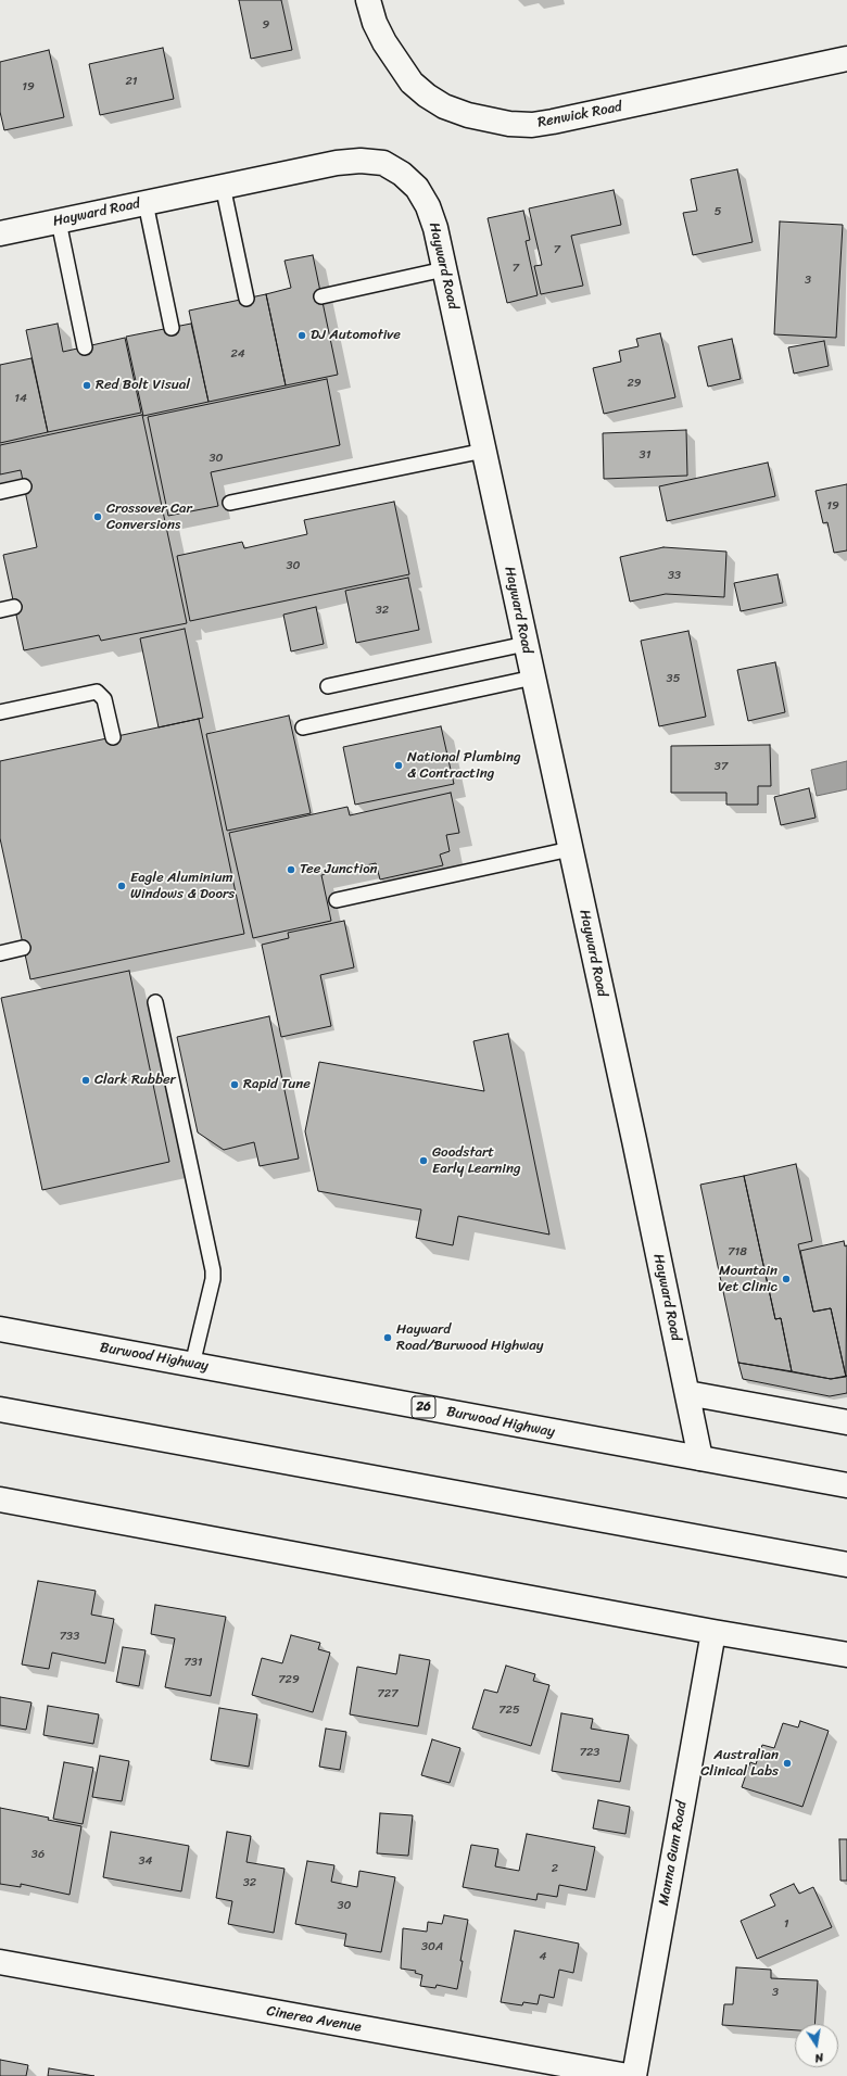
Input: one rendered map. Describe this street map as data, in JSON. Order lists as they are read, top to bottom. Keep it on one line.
{"streets":{"main road":["Renwick Road","Hayward Road","Burwood Highway","26","Manna Gum Road","Cinerea Avenue"]},"crossings":[["Hayward Road","Burwood Highway"]],"places":["DJ Automotive","Red Bolt Visual","Crossover Car Conversions","National Plumbing & Contracting","Tee Junction","Eagle Aluminium Windows & Doors","Clark Rubber","Rapid Tune","Goodstart Early Learning","Mountain Vet Clinic","Hayward Road/Burwood Highway","Australian Clinical Labs"],"house_numbers":["9","21","19","5","7","7","3","24","29","14","31","30","19","30","33","32","35","37","718","733","731","729","727","725","723","36","34","2","32","30","1","30A","4","3"],"north":"bottom"}
